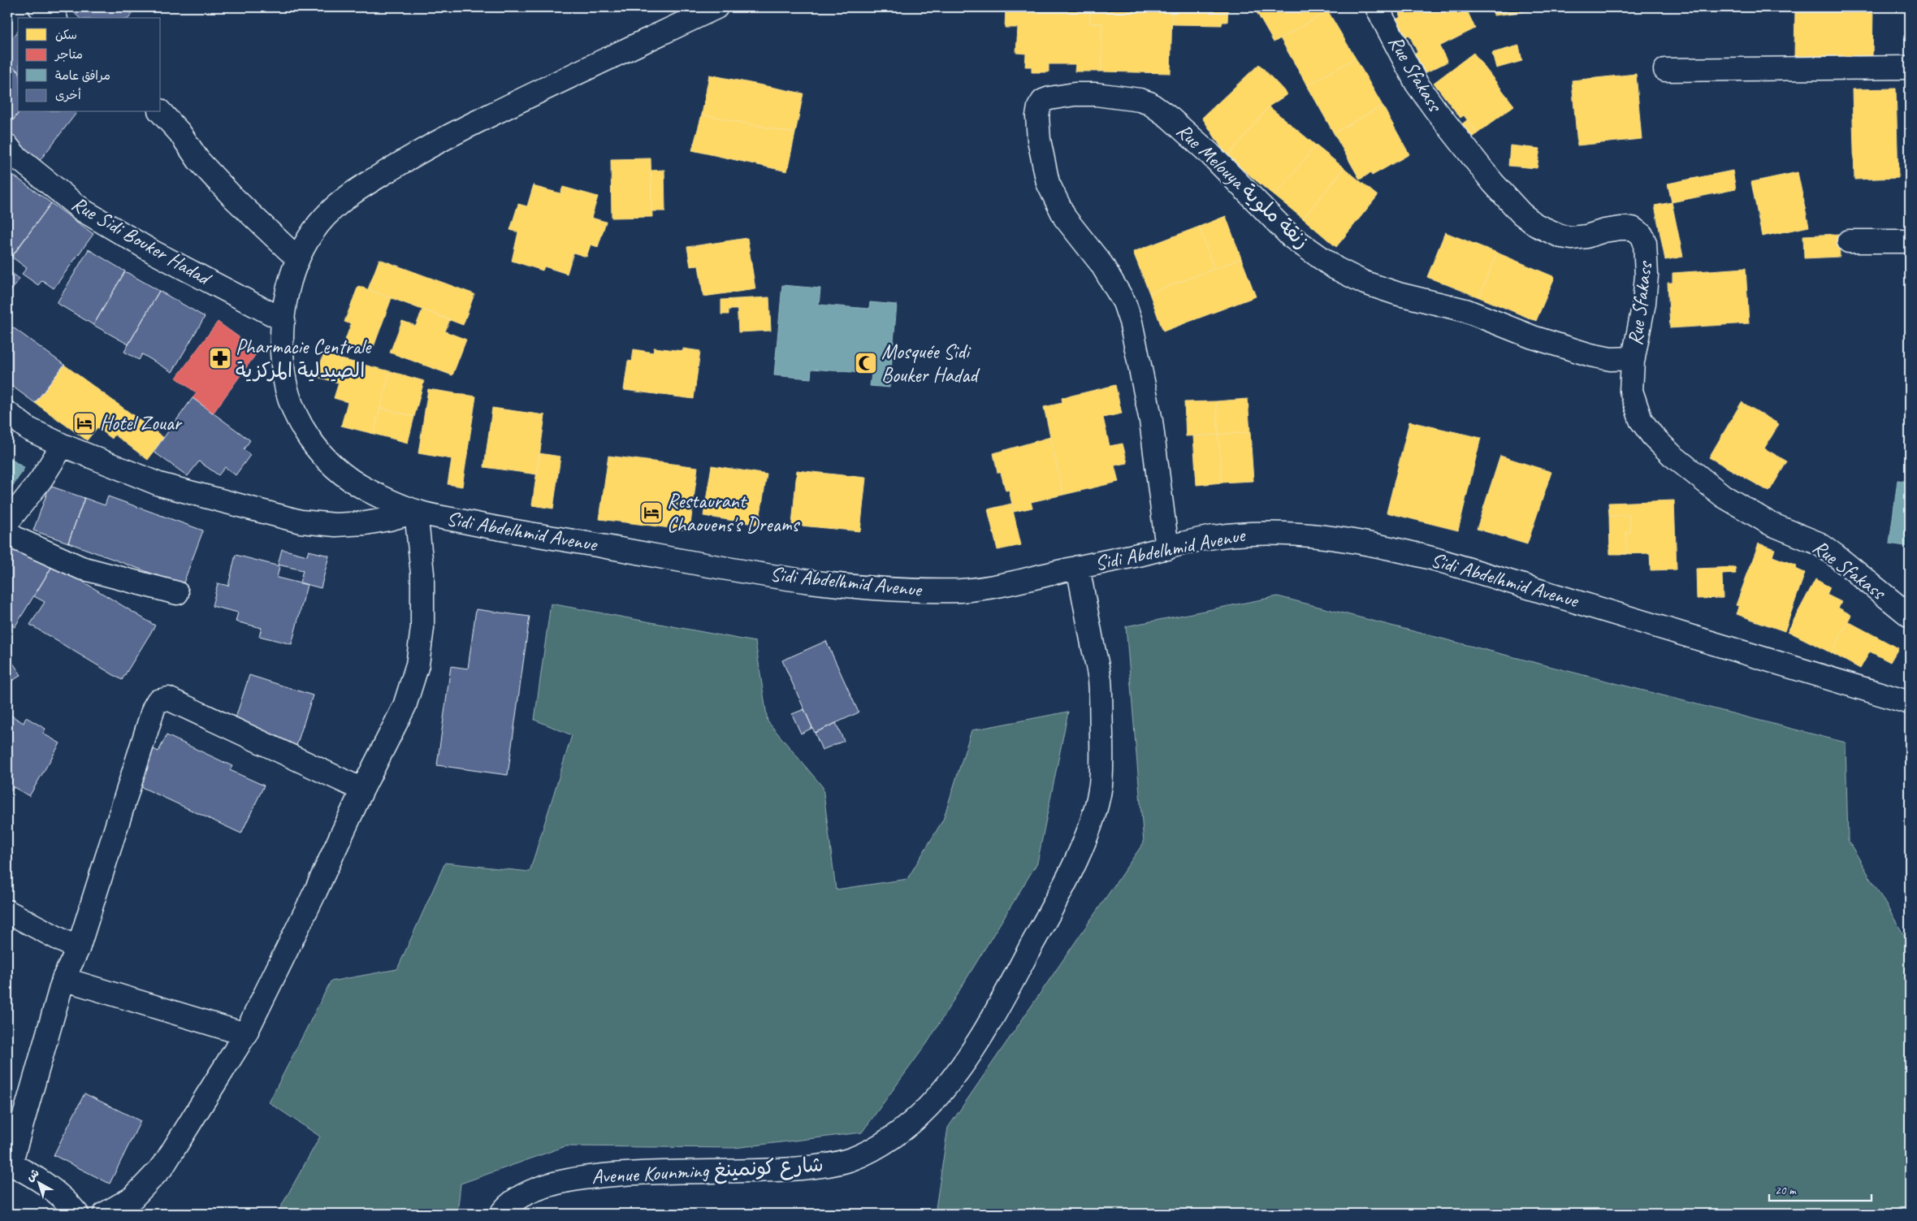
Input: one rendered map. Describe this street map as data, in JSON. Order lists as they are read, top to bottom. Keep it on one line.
{"streets":{"street":["Rue Sfakass","Rue Melouya زنقة ملوية","Rue Sidi Bouker Hadad","Sidi Abdelhmid Avenue","Avenue Kounming شارع كونمينغ"]},"crossings":[["Rue Sfakass","Rue Melouya زنقة ملوية"],["Rue Melouya زنقة ملوية","Sidi Abdelhmid Avenue"],["Sidi Abdelhmid Avenue","Avenue Kounming شارع كونمينغ"]],"places":{"pharmacy":["Pharmacie Centrale الصيدلية المركزية"],"mosque":["Mosquée Sidi Bouker Hadad"],"hotel":["Hotel Zouar","Restaurant Chaouens's Dreams"]},"legend":["سكن","متاجر","مرافق عامة","أخرى"],"scale_bar":"20 m","north":"top left"}
